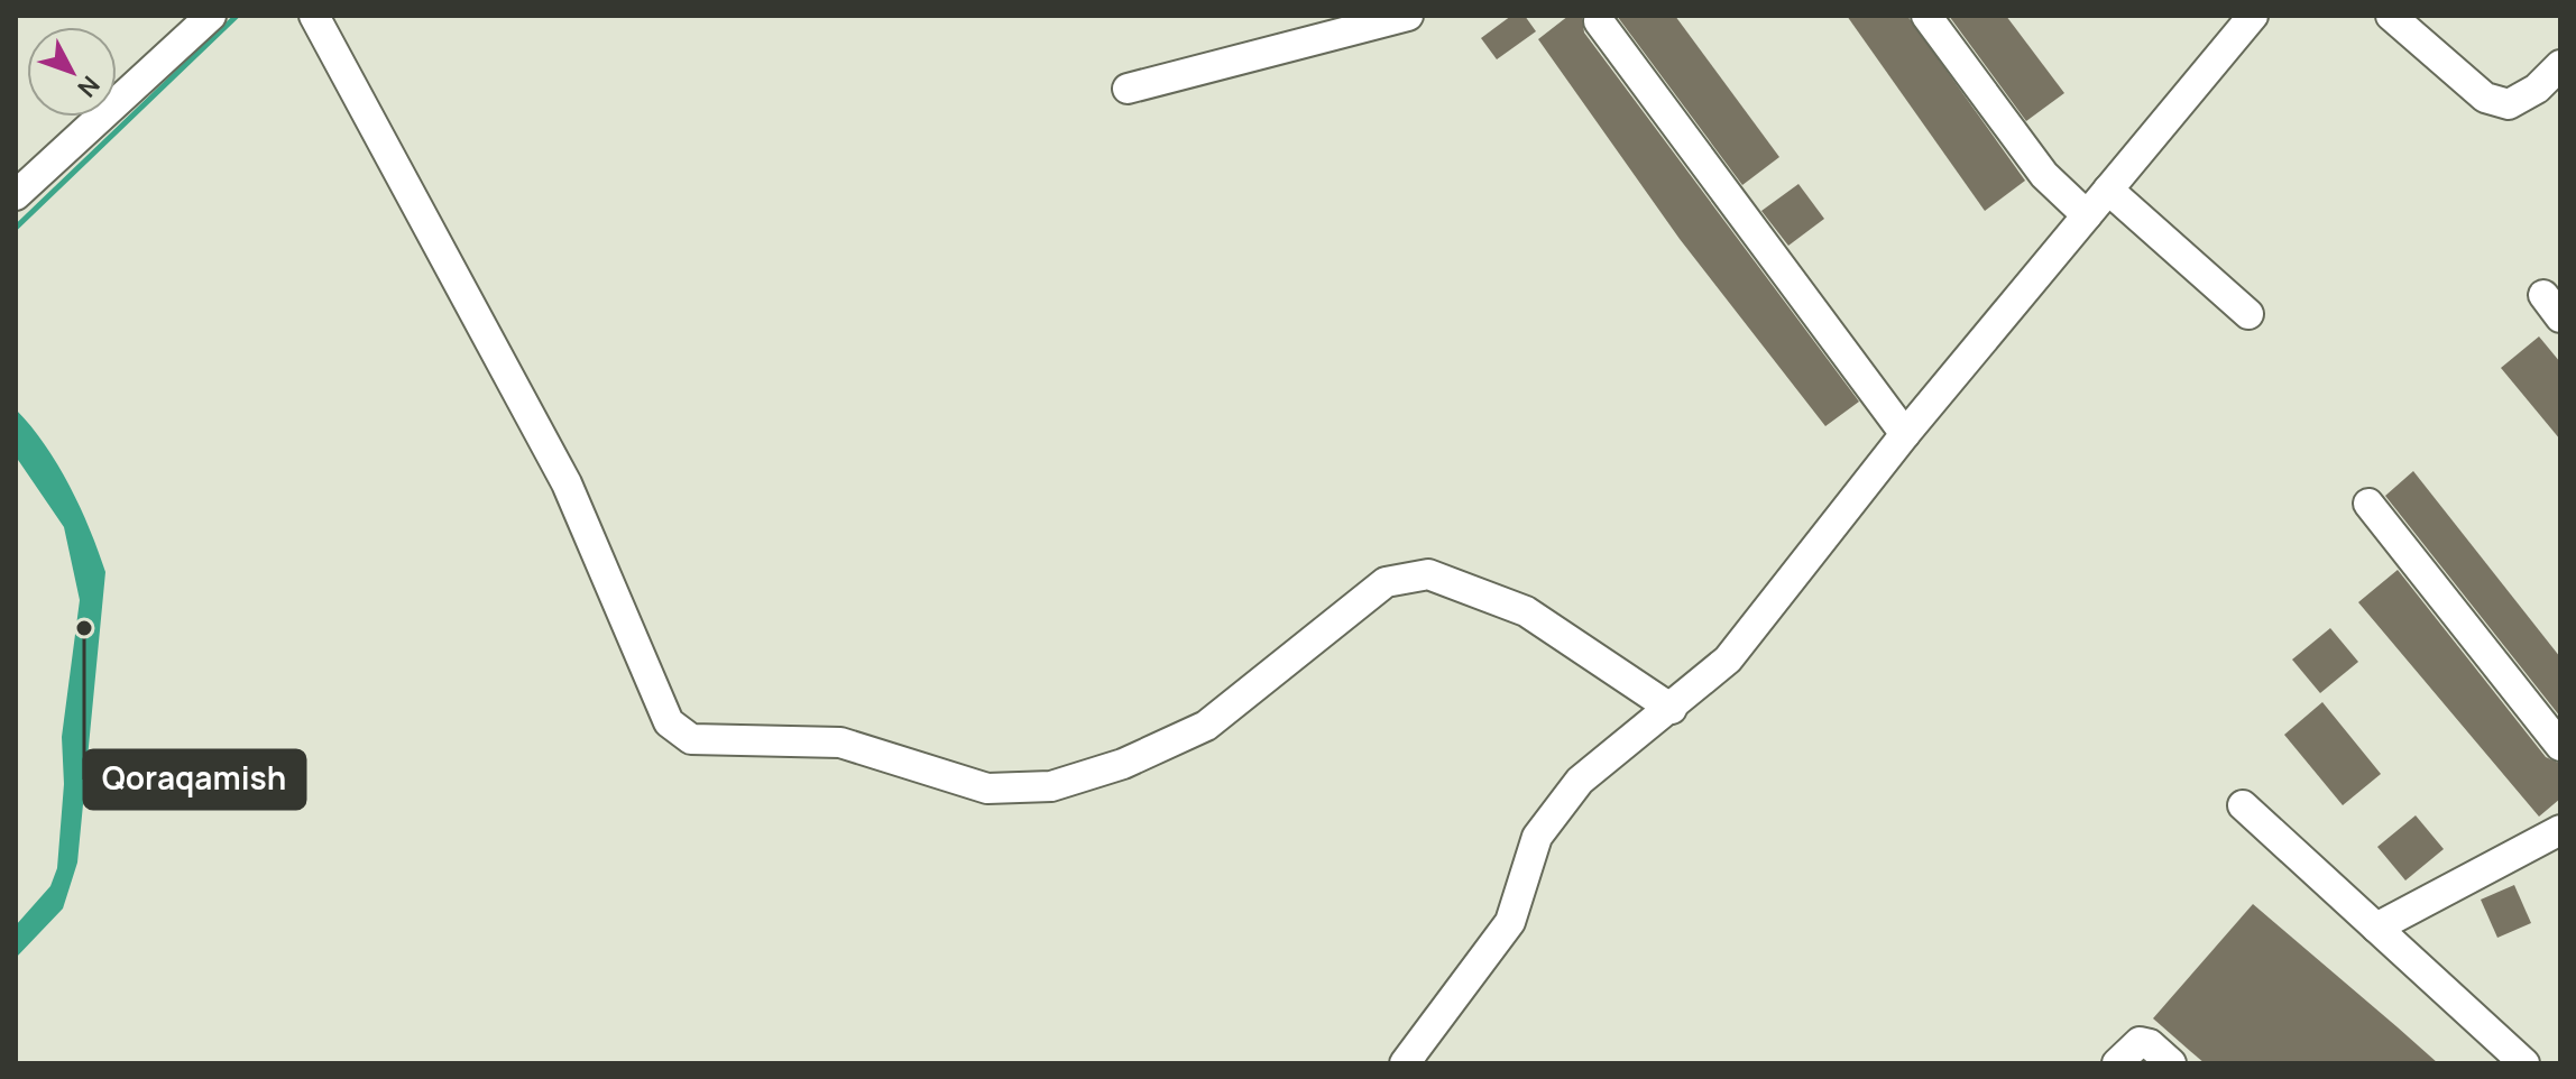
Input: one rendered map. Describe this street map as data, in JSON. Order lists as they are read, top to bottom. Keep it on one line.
{"places":["Qoraqamish"],"north":"bottom right"}
